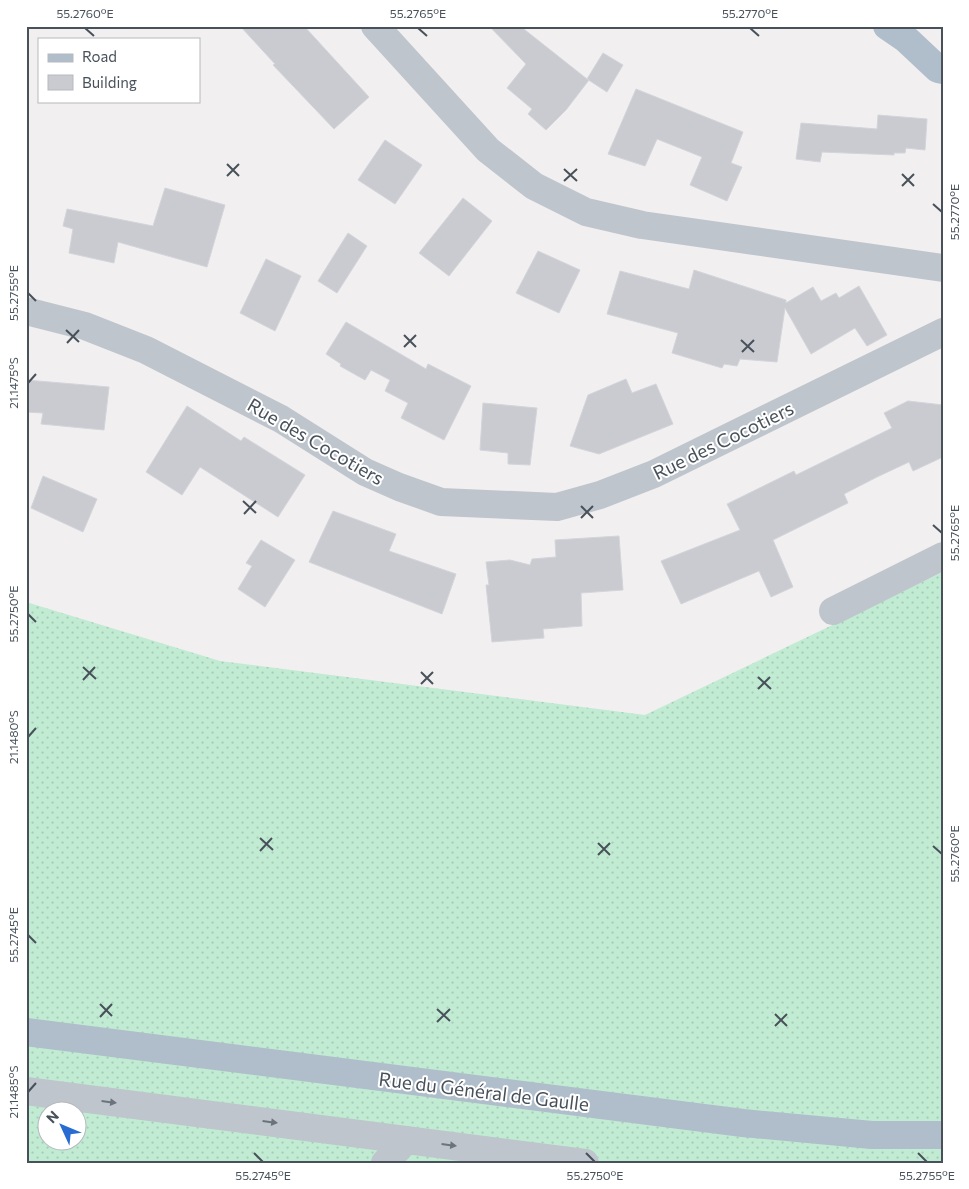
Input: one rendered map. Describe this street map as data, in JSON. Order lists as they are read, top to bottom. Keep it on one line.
{"streets":{"main road":["Rue du Général de Gaulle"],"street":["Rue des Cocotiers"]},"legend":["Road","Building"],"north":"top left","coordinates":["55.2760°E","55.2765°E","55.2770°E","55.2755°E","21.1475°S","55.2750°E","21.1480°S","55.2745°E","21.1485°S"]}
